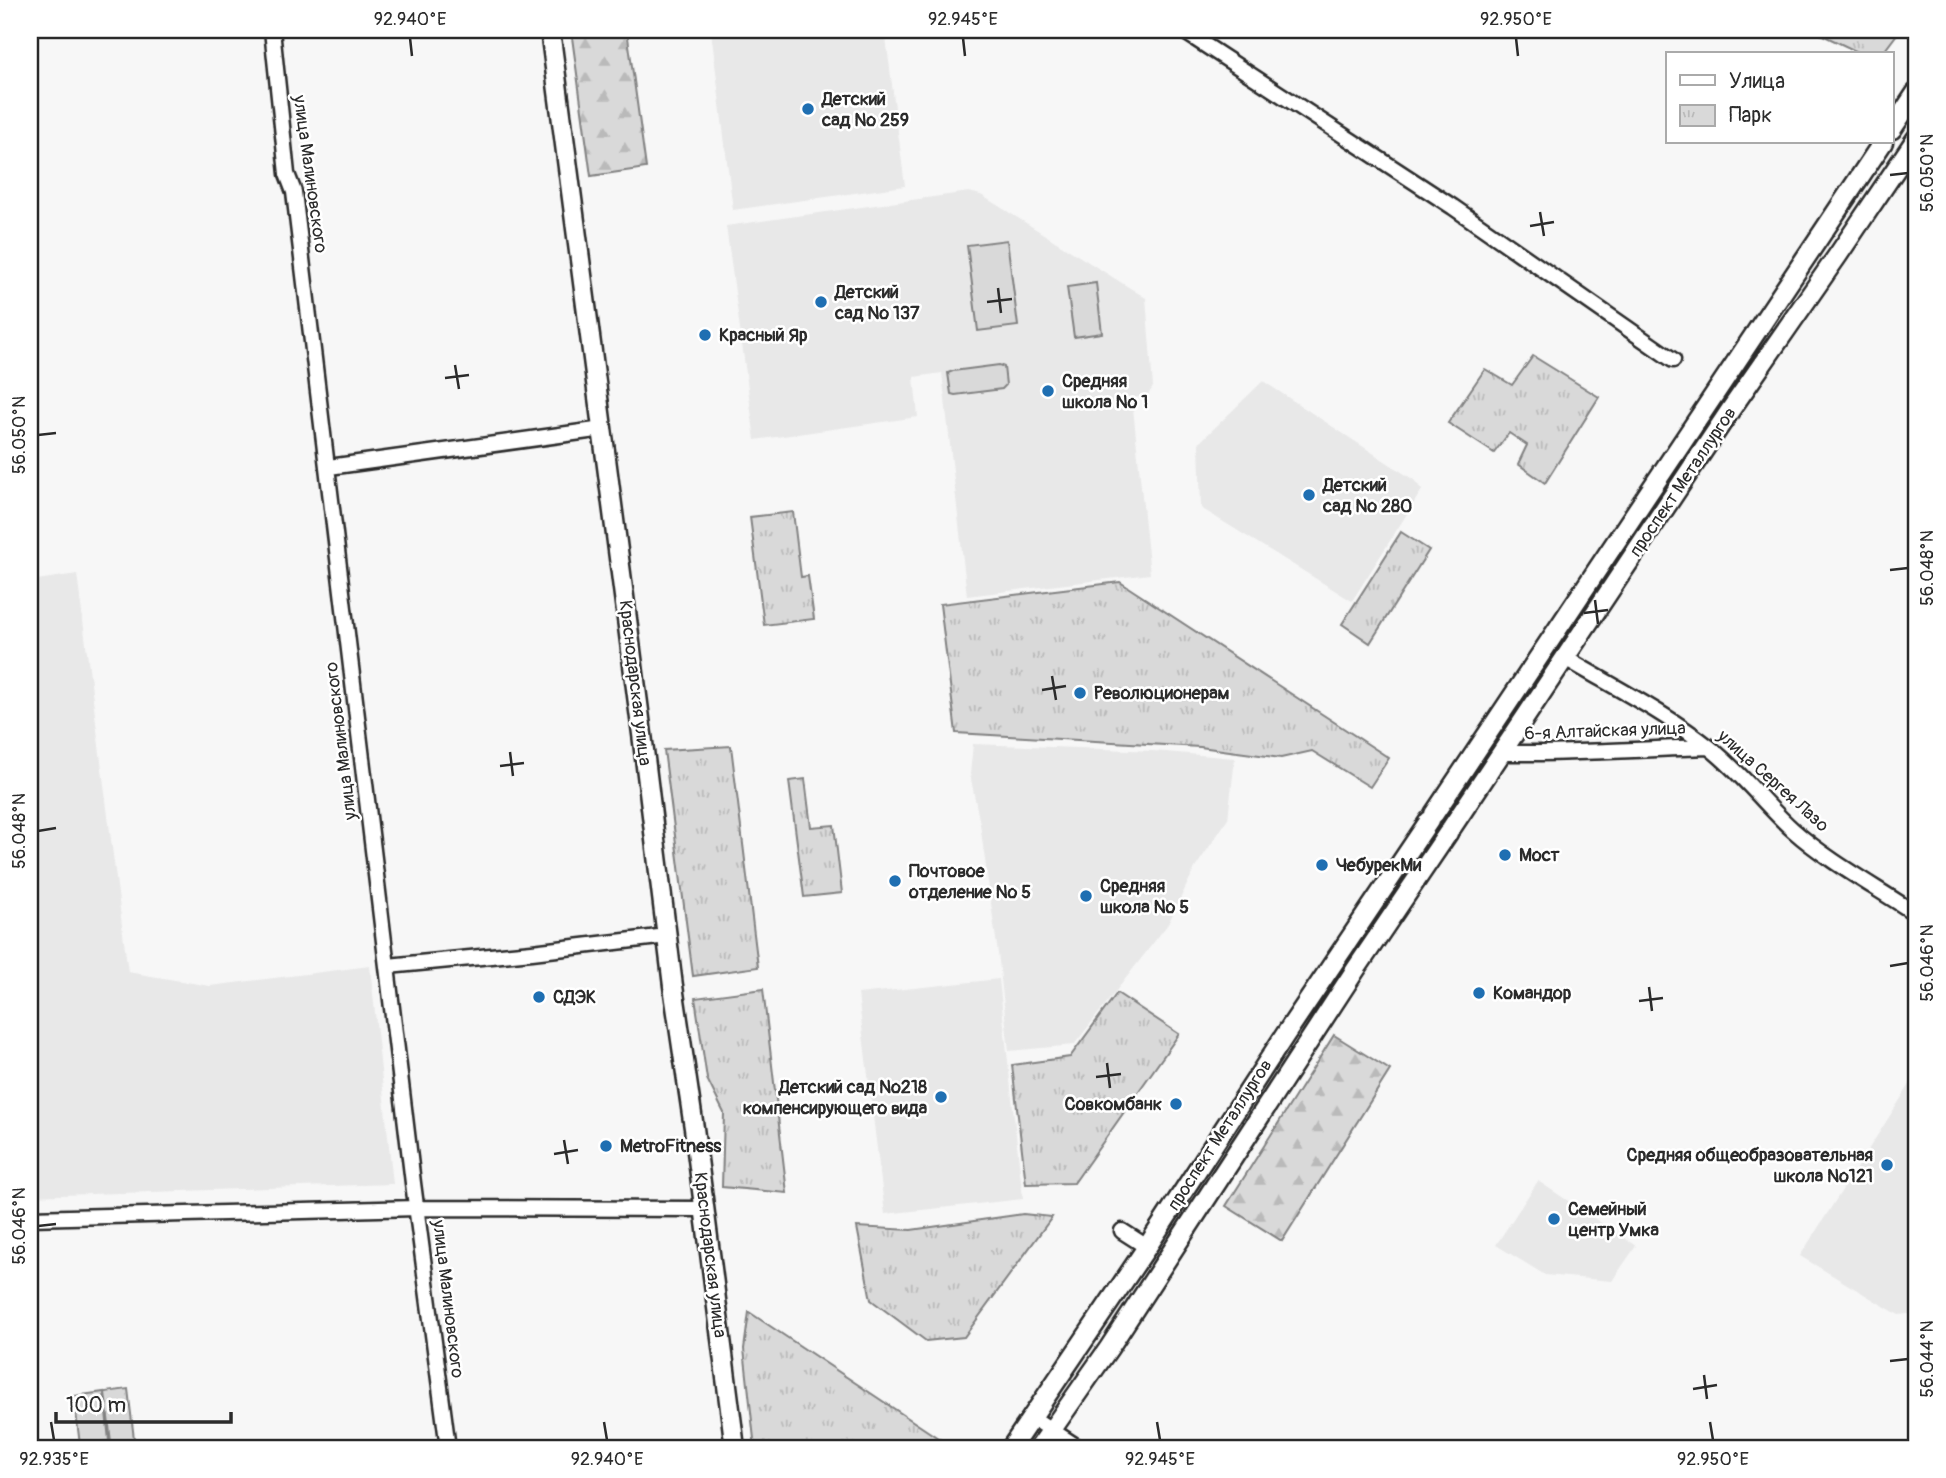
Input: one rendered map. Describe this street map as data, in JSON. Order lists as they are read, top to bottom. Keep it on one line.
{"streets":{"main road":["проспект Металлургов","Краснодарская улица"],"street":["улица Малиновского","6-я Алтайская улица","улица Сергея Лазо"]},"crossings":[["проспект Металлургов","6-я Алтайская улица"],["проспект Металлургов","улица Сергея Лазо"],["6-я Алтайская улица","улица Сергея Лазо"]],"places":["Детский сад № 259","Детский сад № 137","Красный Яр","Средняя школа № 1","Детский сад № 280","Революционерам","Мост","ЧебурекМи","Почтовое отделение № 5","Средняя школа № 5","Командор","СДЭК","Детский сад №218 компенсирующего вида","Совкомбанк","MetroFitness","Средняя общеобразовательная школа №121","Семейный центр Умка"],"legend":["Улица","Парк"],"scale_bar":"100 m","coordinates":["92.940°E","92.945°E","92.950°E","56.050°N","56.048°N","56.046°N","56.044°N","92.935°E"]}
